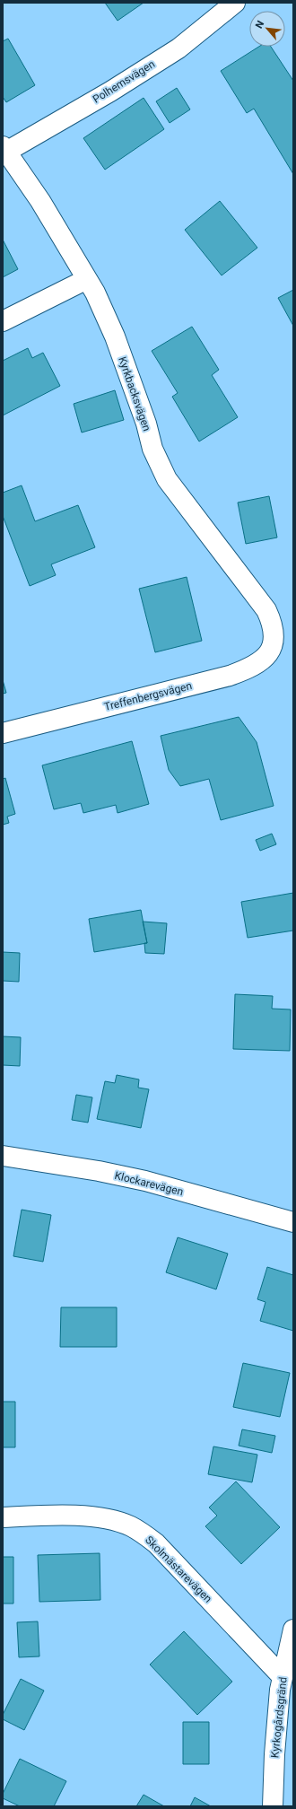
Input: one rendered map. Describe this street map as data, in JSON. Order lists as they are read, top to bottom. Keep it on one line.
{"streets":{"street":["Polhemsvägen","Kyrkbacksvägen","Treffenbergsvägen","Klockarevägen","Skolmästarevägen","Kyrkogårdsgränd"]},"crossings":[["Polhemsvägen","Kyrkbacksvägen"],["Kyrkbacksvägen","Treffenbergsvägen"],["Skolmästarevägen","Kyrkogårdsgränd"]],"north":"top left"}
